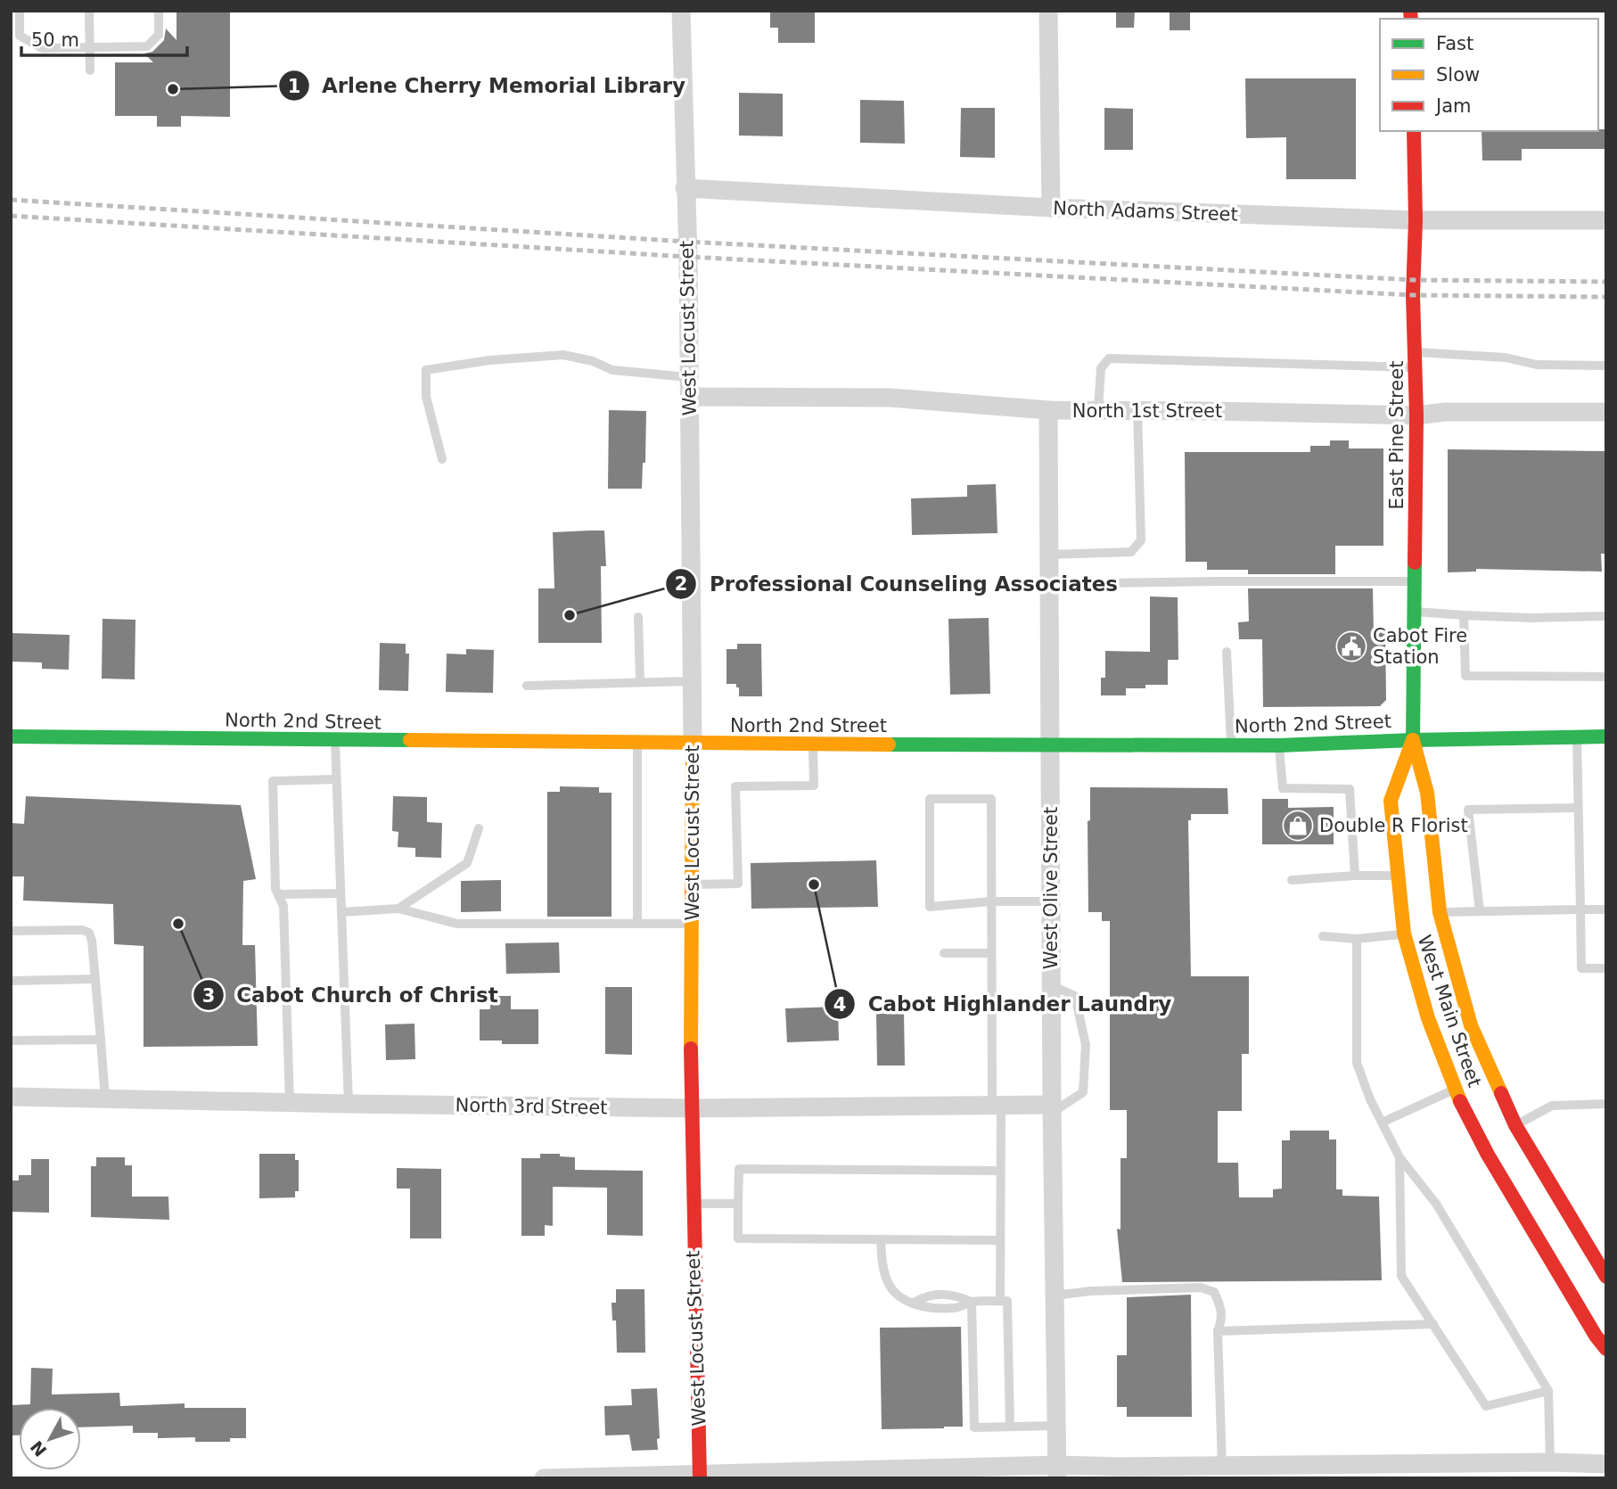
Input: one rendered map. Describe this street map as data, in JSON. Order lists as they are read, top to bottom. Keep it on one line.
{"streets":{"main road":["West Locust Street","East Pine Street","North 2nd Street","West Main Street"],"street":["North Adams Street","North 1st Street","West Olive Street","North 3rd Street"]},"crossings":[["North Adams Street","West Locust Street"],["North Adams Street","East Pine Street"],["West Locust Street","North 1st Street"],["West Locust Street","North 2nd Street"],["West Locust Street","North 3rd Street"],["North 1st Street","East Pine Street"],["North 1st Street","West Olive Street"],["East Pine Street","North 2nd Street"],["East Pine Street","West Main Street"],["North 2nd Street","West Olive Street"],["North 2nd Street","West Main Street"],["West Olive Street","North 3rd Street"]],"places":{"other":["Arlene Cherry Memorial Library","Professional Counseling Associates","Cabot Highlander Laundry","Cabot Church of Christ"],"public building":["Cabot Fire Station"],"shop":["Double R Florist"]},"legend":["Fast","Slow","Jam"],"scale_bar":"50 m","north":"bottom left"}
